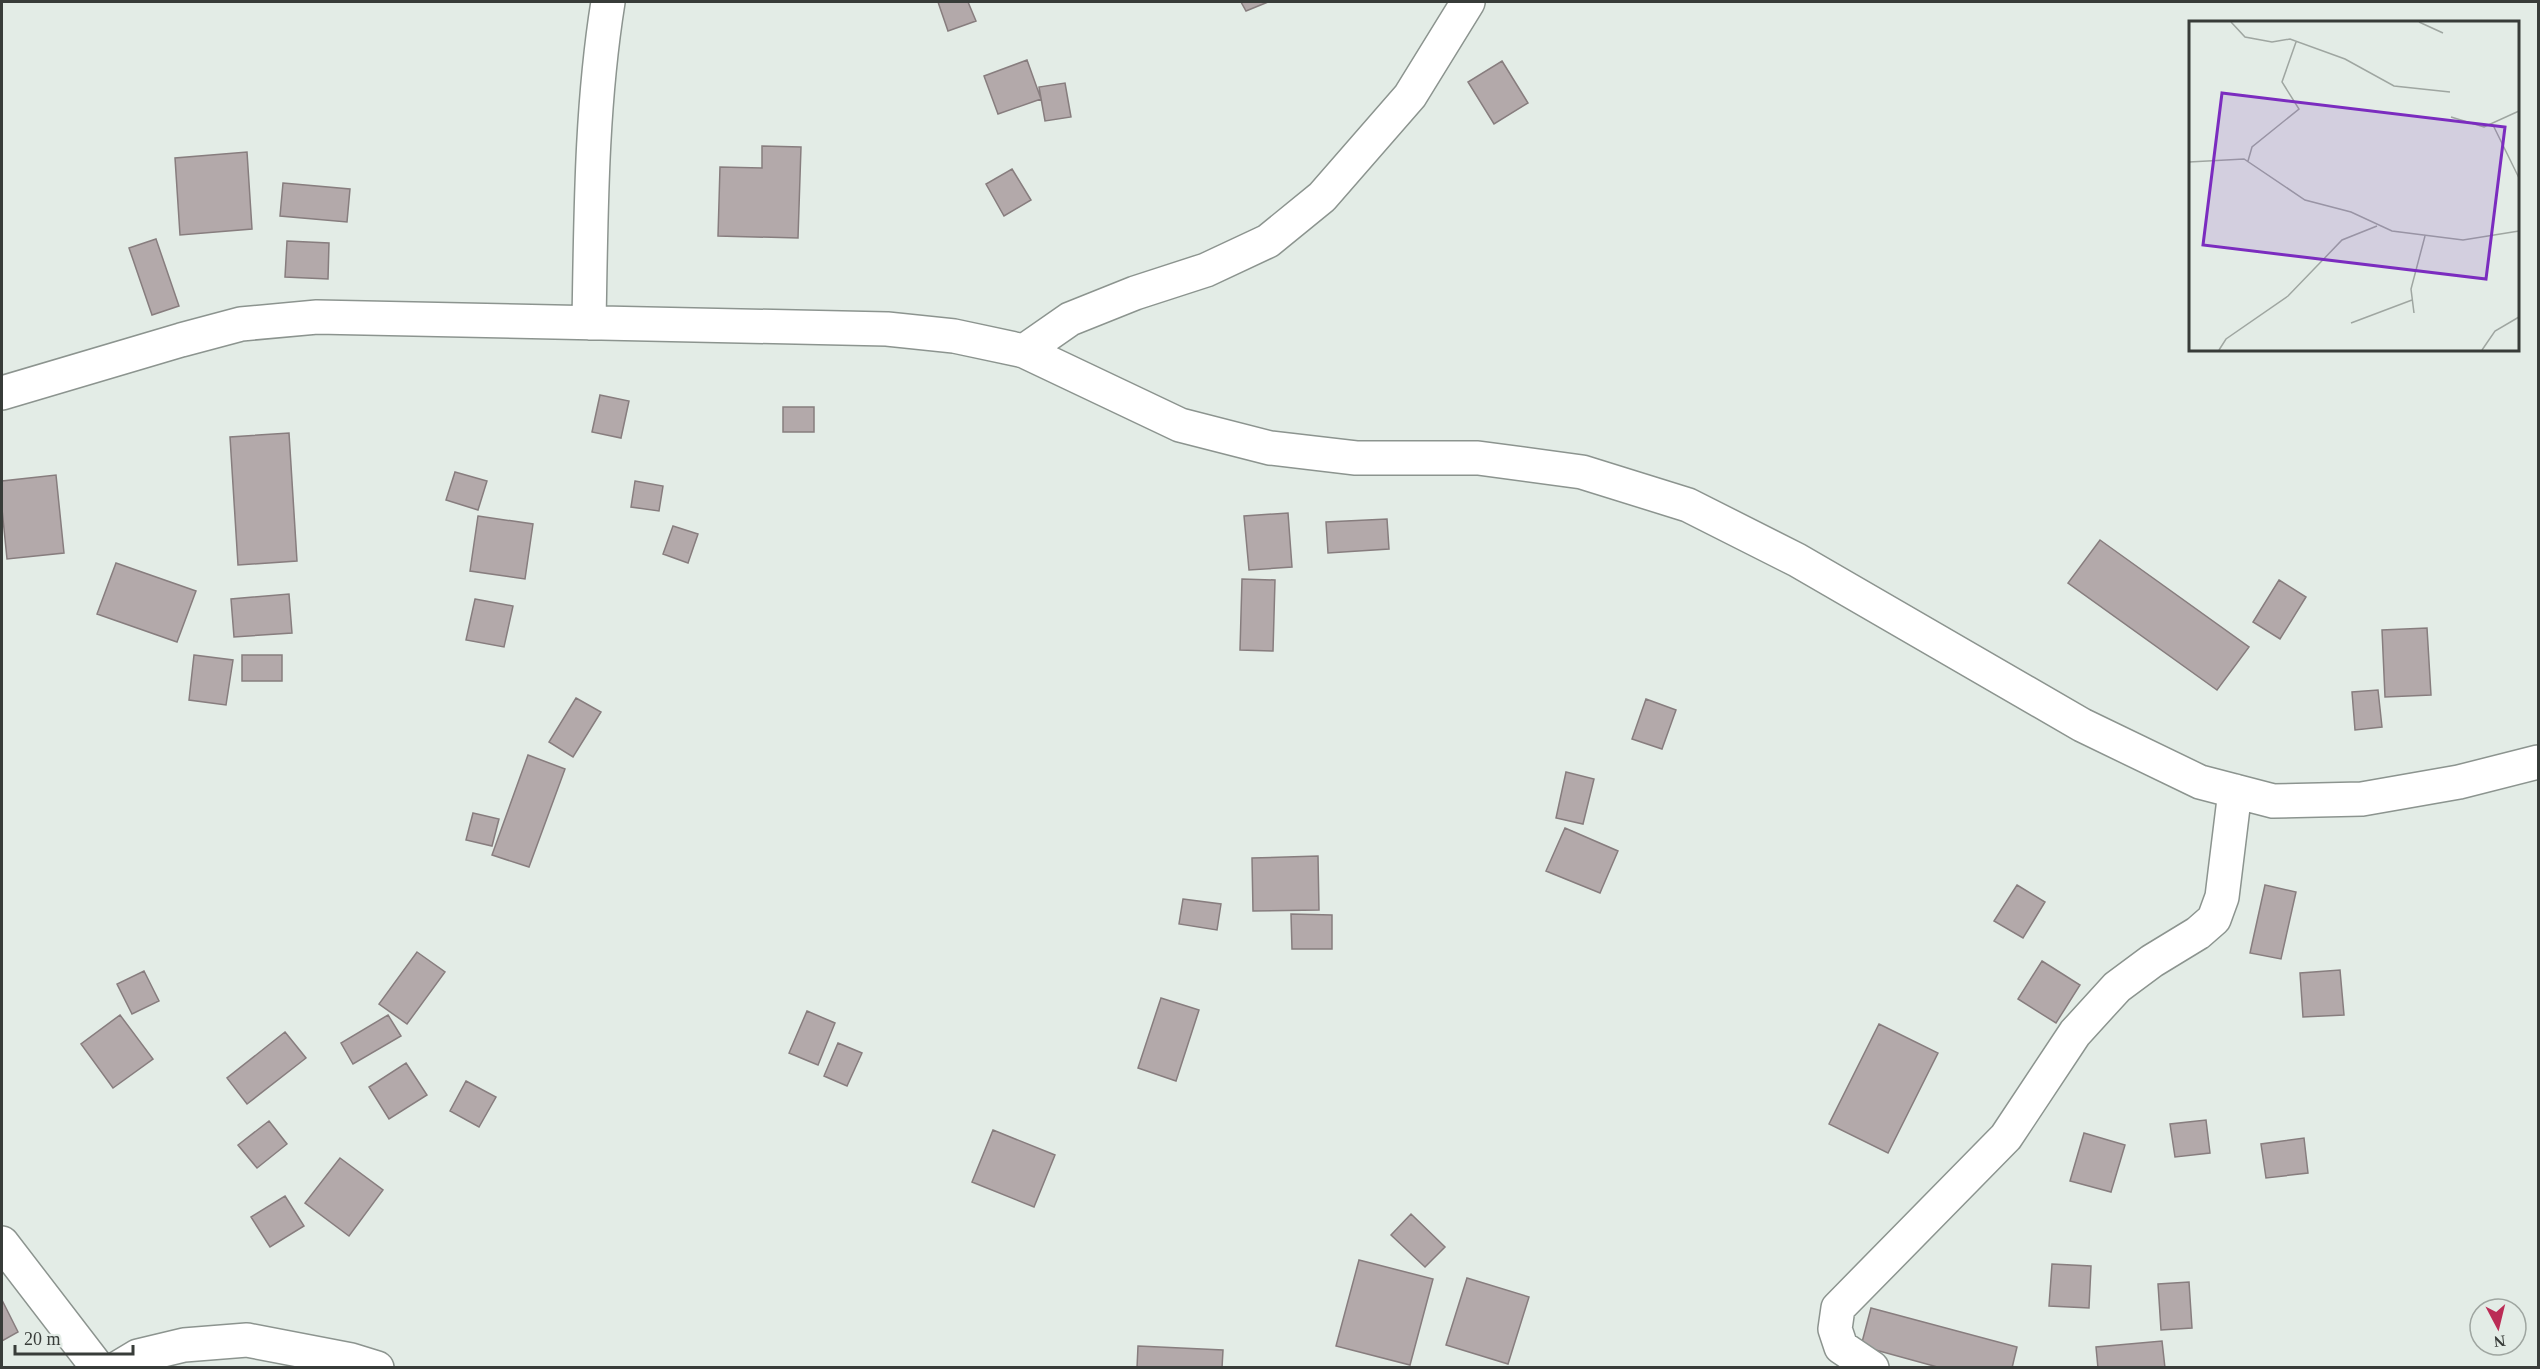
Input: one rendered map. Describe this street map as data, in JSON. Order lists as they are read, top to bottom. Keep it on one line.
{"scale_bar":"20 m","north":"bottom"}
